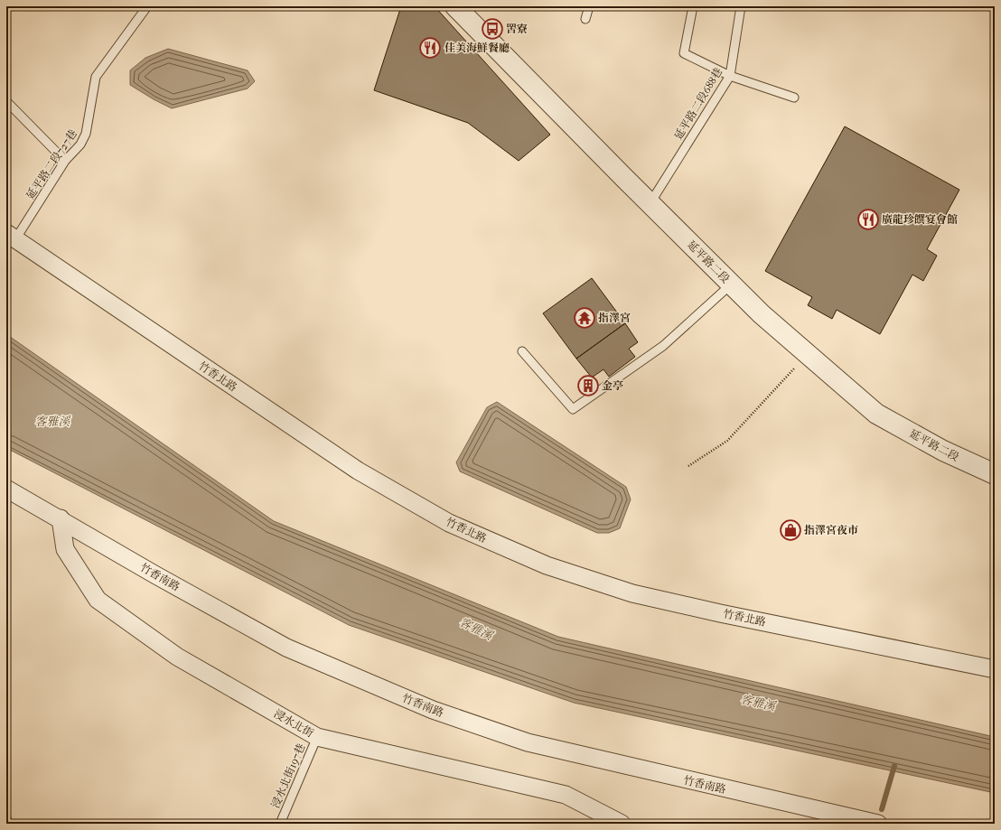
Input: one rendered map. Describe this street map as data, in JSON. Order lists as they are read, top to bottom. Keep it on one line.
{"streets":{"street":["延平路二段","竹香北路","竹香南路","浸水北街"],"lane":["延平路二段688巷","延平路二段727巷","浸水北街197巷"]},"crossings":[["延平路二段688巷","延平路二段"],["延平路二段727巷","竹香北路"],["竹香南路","浸水北街"],["浸水北街","浸水北街197巷"]],"water":["客雅溪"],"places":{"bus stop":["罟寮"],"restaurant":["佳美海鮮餐廳","廣龍珍饌宴會館"],"temple":["指澤宮"],"building":["金亭"],"shop":["指澤宮夜市"]}}
